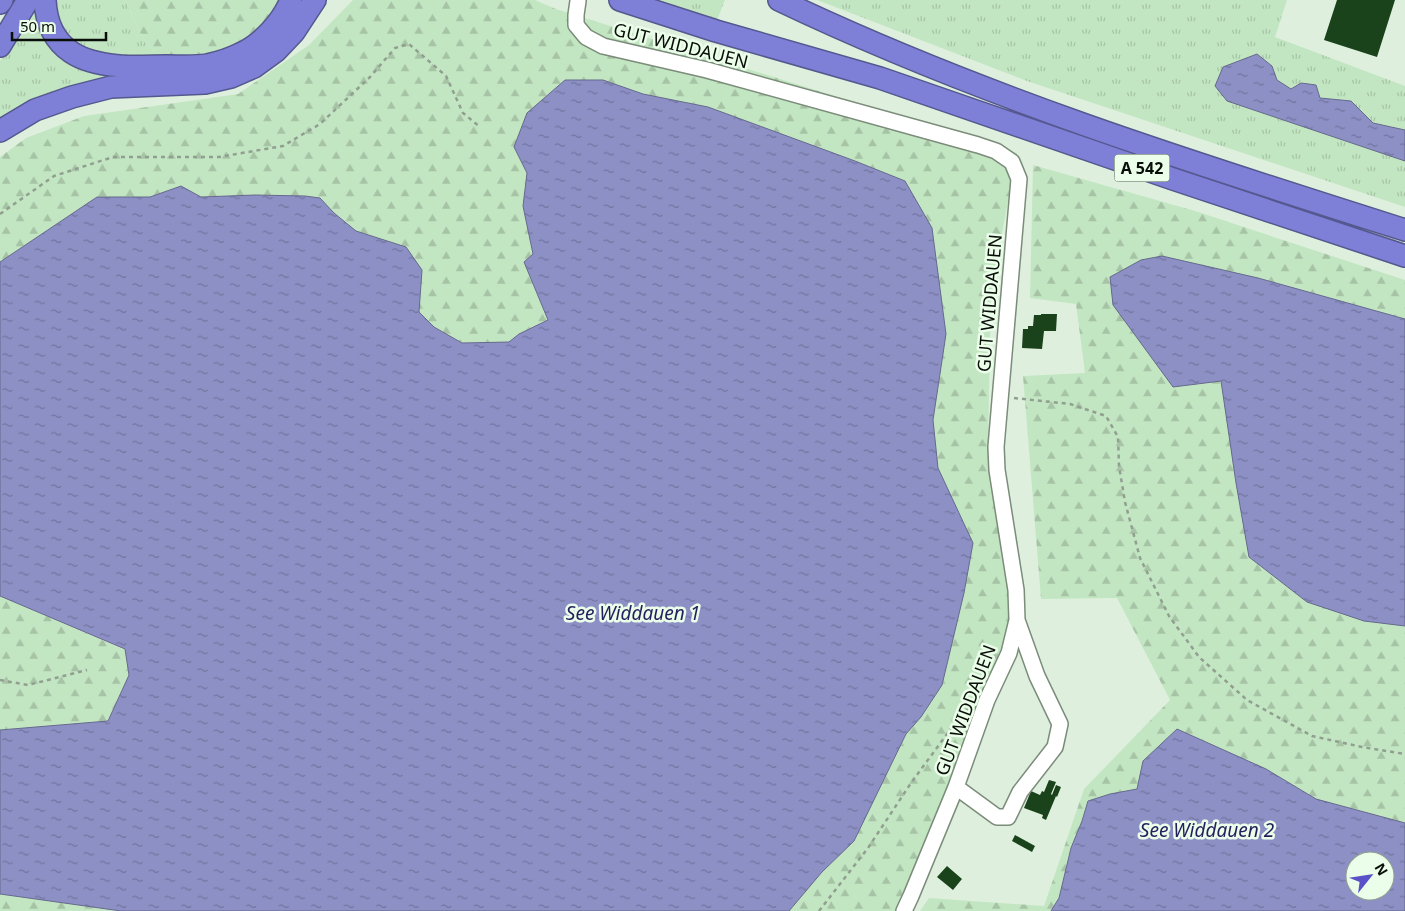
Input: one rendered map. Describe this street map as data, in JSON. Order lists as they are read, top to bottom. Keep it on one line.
{"streets":{"highway":["A 542"],"lane":["GUT WIDDAUEN"]},"water":["See Widdauen 1","See Widdauen 2"],"scale_bar":"50 m","north":"top right"}
